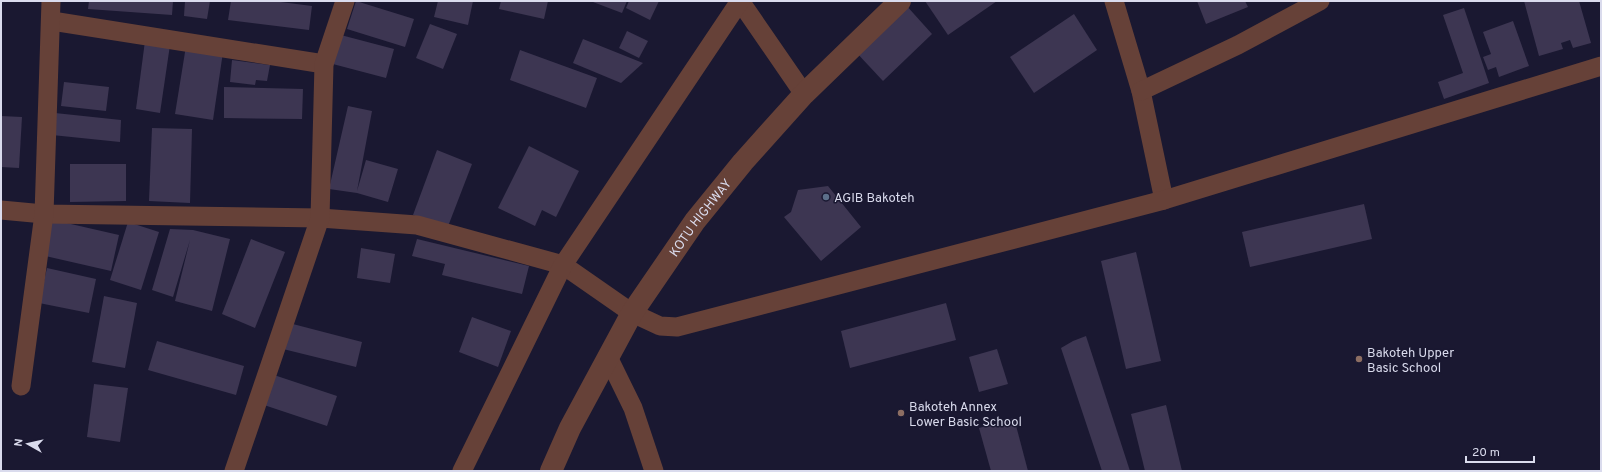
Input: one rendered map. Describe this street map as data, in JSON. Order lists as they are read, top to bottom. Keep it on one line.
{"streets":{"street":["KOTU HIGHWAY"]},"places":["AGIB Bakoteh","Bakoteh Upper Basic School","Bakoteh Annex Lower Basic School"],"scale_bar":"20 m","north":"left"}
